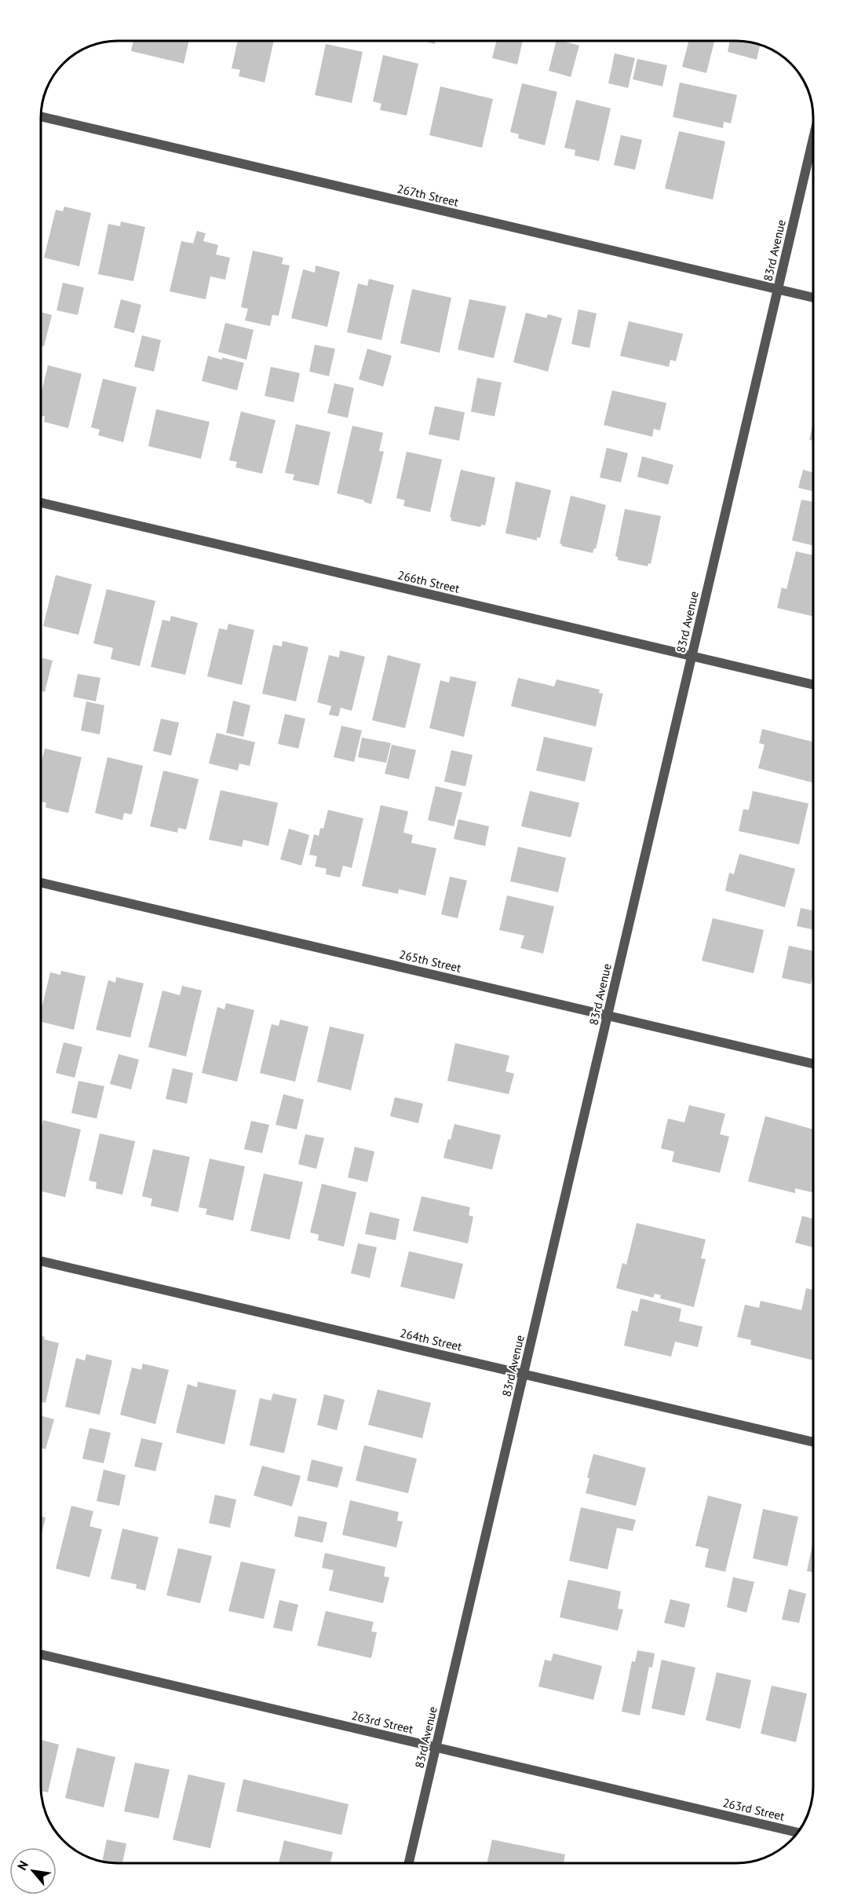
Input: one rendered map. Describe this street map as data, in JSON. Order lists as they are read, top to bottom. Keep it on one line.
{"streets":{"street":["267th Street","83rd Avenue","266th Street","265th Street","264th Street","263rd Street"]},"crossings":[["267th Street","83rd Avenue"],["83rd Avenue","266th Street"],["83rd Avenue","265th Street"],["83rd Avenue","264th Street"],["83rd Avenue","263rd Street"]],"north":"top left"}
